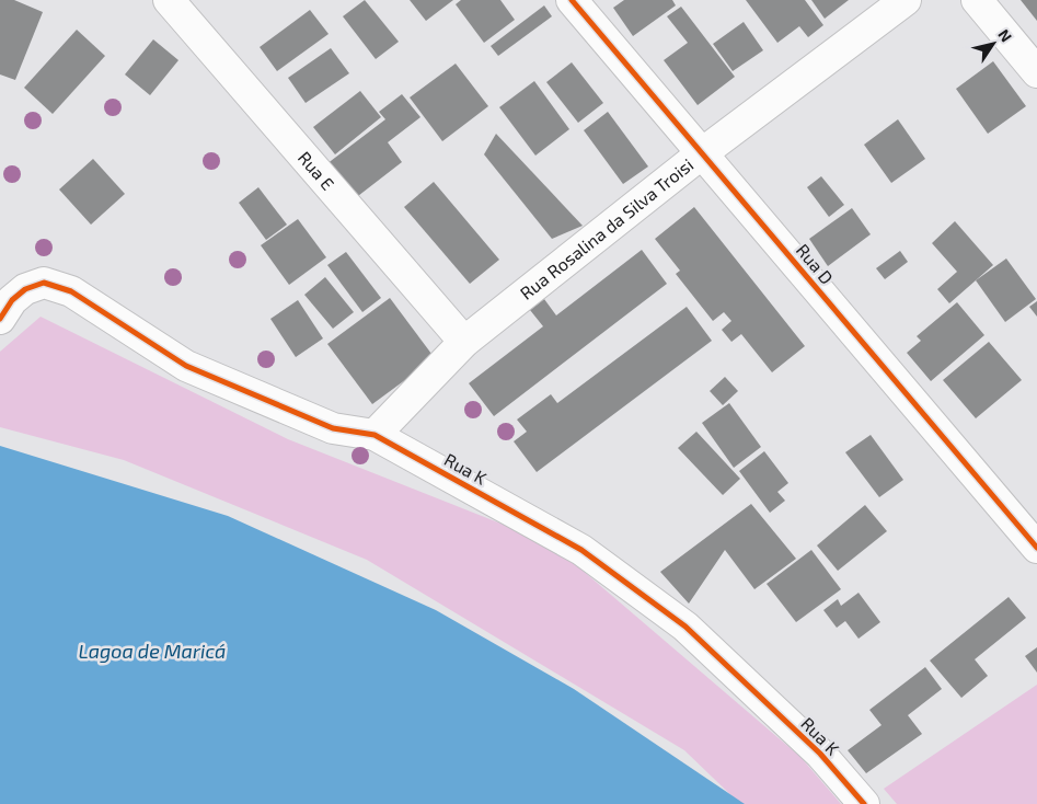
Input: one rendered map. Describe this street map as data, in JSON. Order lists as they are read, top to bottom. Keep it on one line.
{"streets":{"street":["Rua E","Rua Rosalina da Silva Troisi","Rua D","Rua K"]},"crossings":[["Rua E","Rua Rosalina da Silva Troisi"],["Rua Rosalina da Silva Troisi","Rua D"],["Rua Rosalina da Silva Troisi","Rua K"]],"water":["Lagoa de Maricá"],"north":"top right"}
